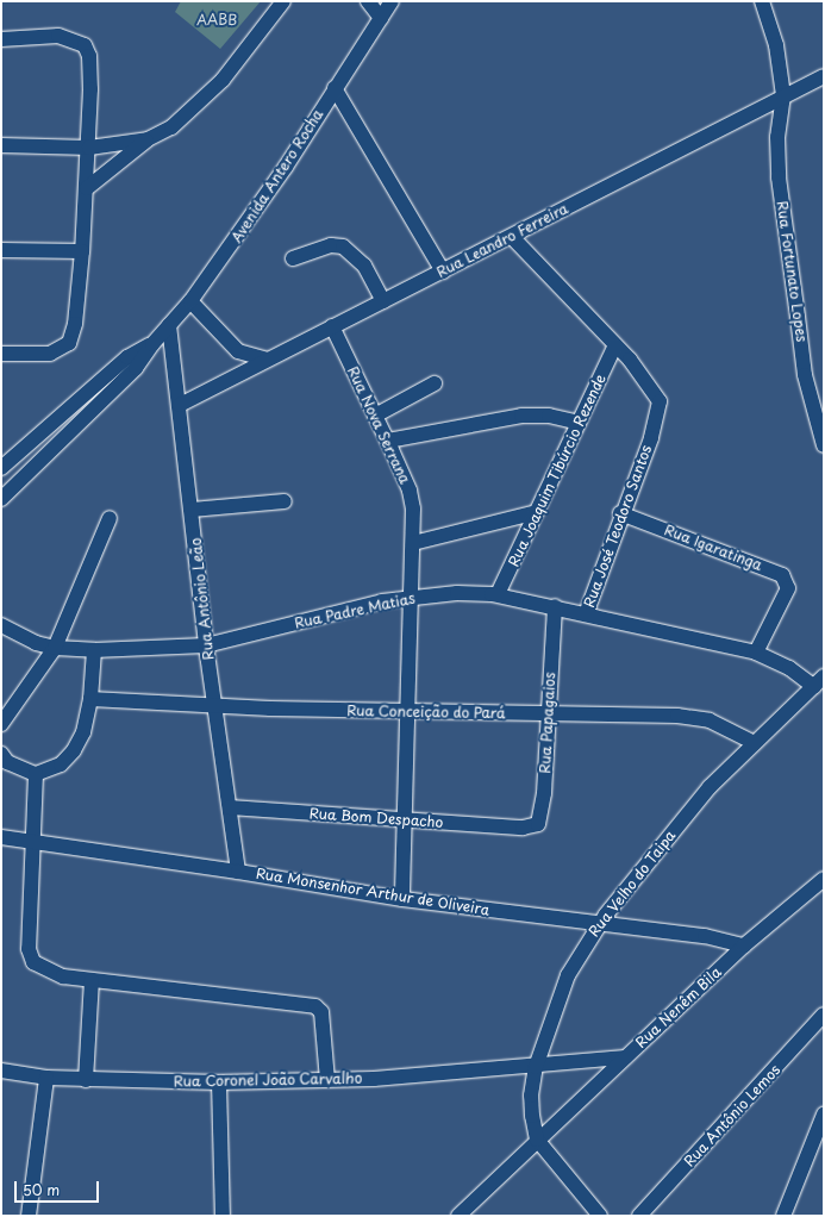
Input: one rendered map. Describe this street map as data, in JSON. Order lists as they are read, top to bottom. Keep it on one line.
{"streets":{"street":["Avenida Antero Rocha","Rua Leandro Ferreira","Rua Fortunato Lopes","Rua Nova Serrana","Rua Joaquim Tibúrcio Rezende","Rua José Teodoro Santos","Rua Igaratinga","Rua Antônio Leão","Rua Padre Matias","Rua Conceição do Pará","Rua Papagaios","Rua Bom Despacho","Rua Velho do Taipa","Rua Monsenhor Arthur de Oliveira","Rua Nenêm Bila","Rua Coronel João Carvalho","Rua Antônio Lemos"]},"crossings":[["Avenida Antero Rocha","Rua Antônio Leão"],["Rua Leandro Ferreira","Rua Fortunato Lopes"],["Rua Leandro Ferreira","Rua Nova Serrana"],["Rua Leandro Ferreira","Rua Antônio Leão"],["Rua Nova Serrana","Rua Padre Matias"],["Rua Nova Serrana","Rua Conceição do Pará"],["Rua Nova Serrana","Rua Bom Despacho"],["Rua Nova Serrana","Rua Monsenhor Arthur de Oliveira"],["Rua Joaquim Tibúrcio Rezende","Rua José Teodoro Santos"],["Rua Joaquim Tibúrcio Rezende","Rua Padre Matias"],["Rua José Teodoro Santos","Rua Igaratinga"],["Rua José Teodoro Santos","Rua Padre Matias"],["Rua Igaratinga","Rua Padre Matias"],["Rua Antônio Leão","Rua Padre Matias"],["Rua Antônio Leão","Rua Conceição do Pará"],["Rua Antônio Leão","Rua Bom Despacho"],["Rua Antônio Leão","Rua Monsenhor Arthur de Oliveira"],["Rua Padre Matias","Rua Papagaios"],["Rua Padre Matias","Rua Velho do Taipa"],["Rua Conceição do Pará","Rua Papagaios"],["Rua Conceição do Pará","Rua Velho do Taipa"],["Rua Papagaios","Rua Bom Despacho"],["Rua Velho do Taipa","Rua Monsenhor Arthur de Oliveira"],["Rua Velho do Taipa","Rua Nenêm Bila"],["Rua Velho do Taipa","Rua Coronel João Carvalho"],["Rua Monsenhor Arthur de Oliveira","Rua Nenêm Bila"],["Rua Nenêm Bila","Rua Coronel João Carvalho"]],"parks":["AABB"],"scale_bar":"50 m"}
